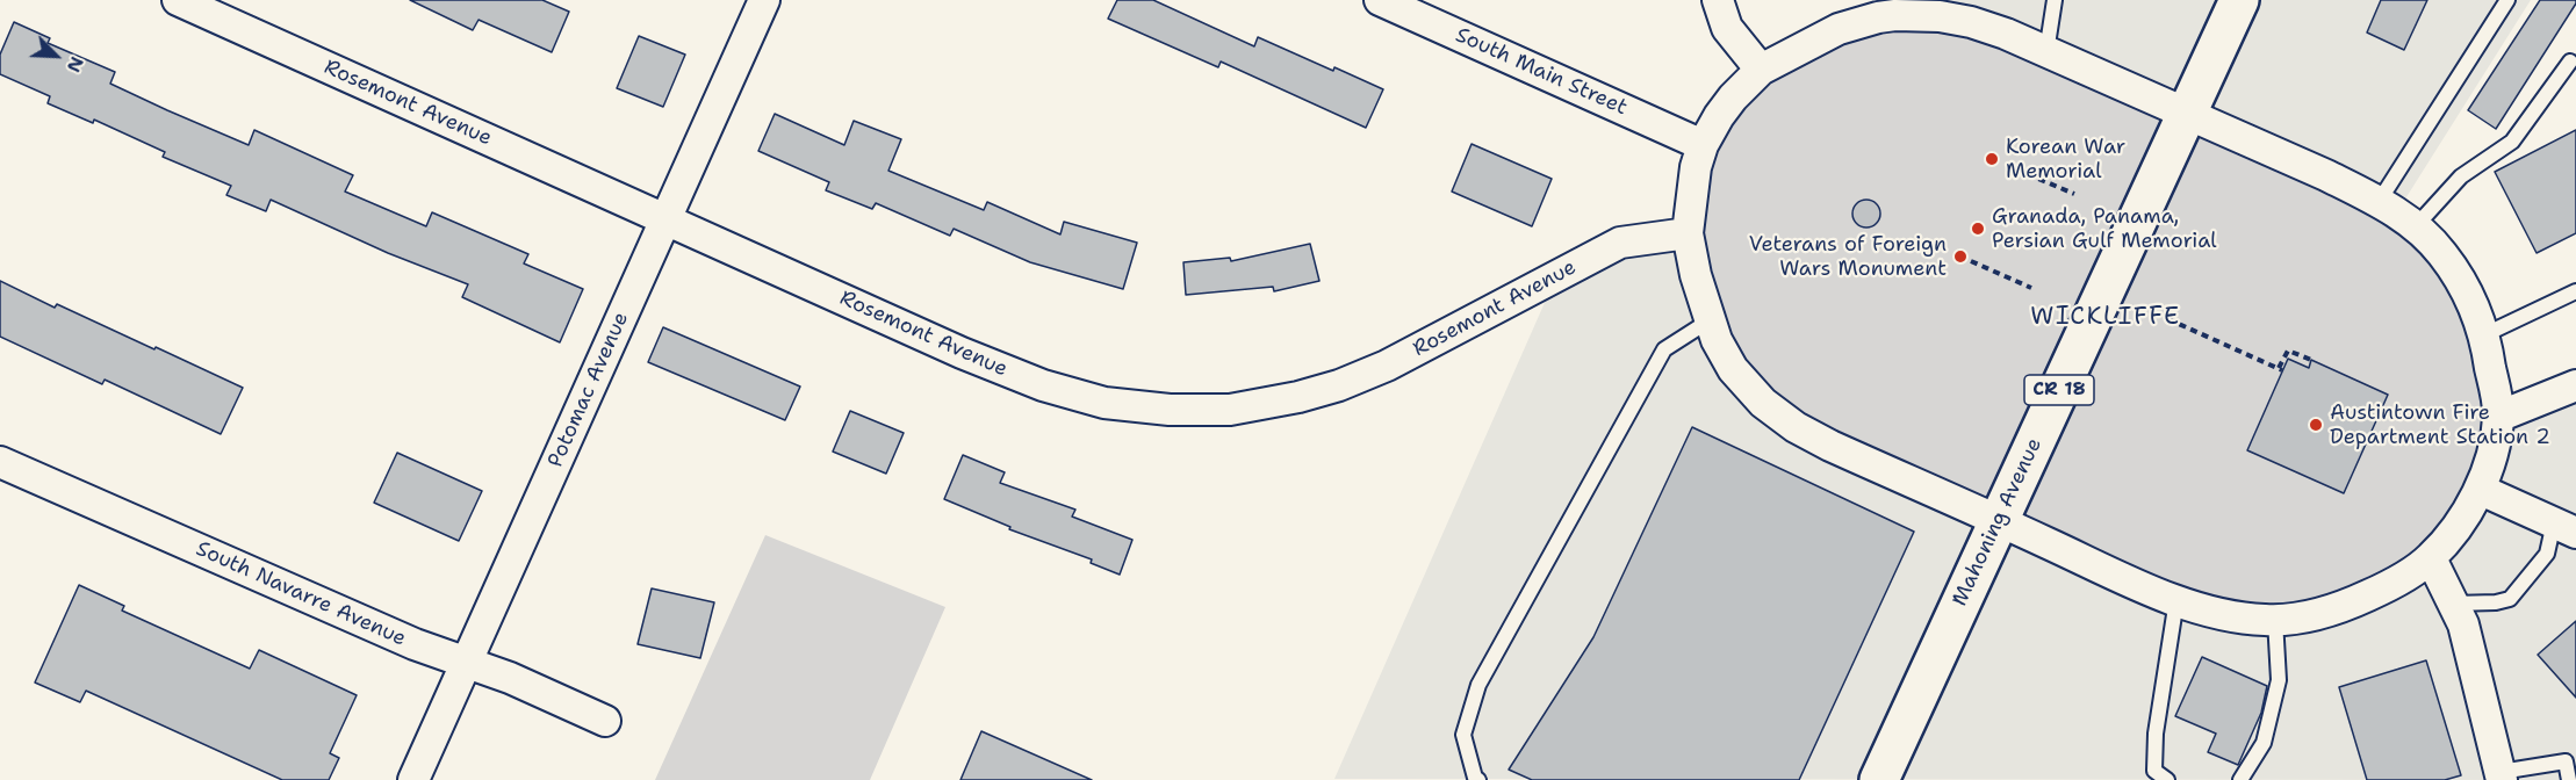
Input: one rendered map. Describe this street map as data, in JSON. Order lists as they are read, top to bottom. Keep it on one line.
{"streets":{"main road":["CR 18","Mahoning Avenue"],"street":["South Main Street","Rosemont Avenue","Potomac Avenue","South Navarre Avenue"]},"crossings":[["Rosemont Avenue","Potomac Avenue"],["Potomac Avenue","South Navarre Avenue"]],"districts":["WICKLIFFE"],"places":["Korean War Memorial","Granada, Panama, Persian Gulf Memorial","Veterans of Foreign Wars Monument","Austintown Fire Department Station 2"],"north":"bottom right"}
